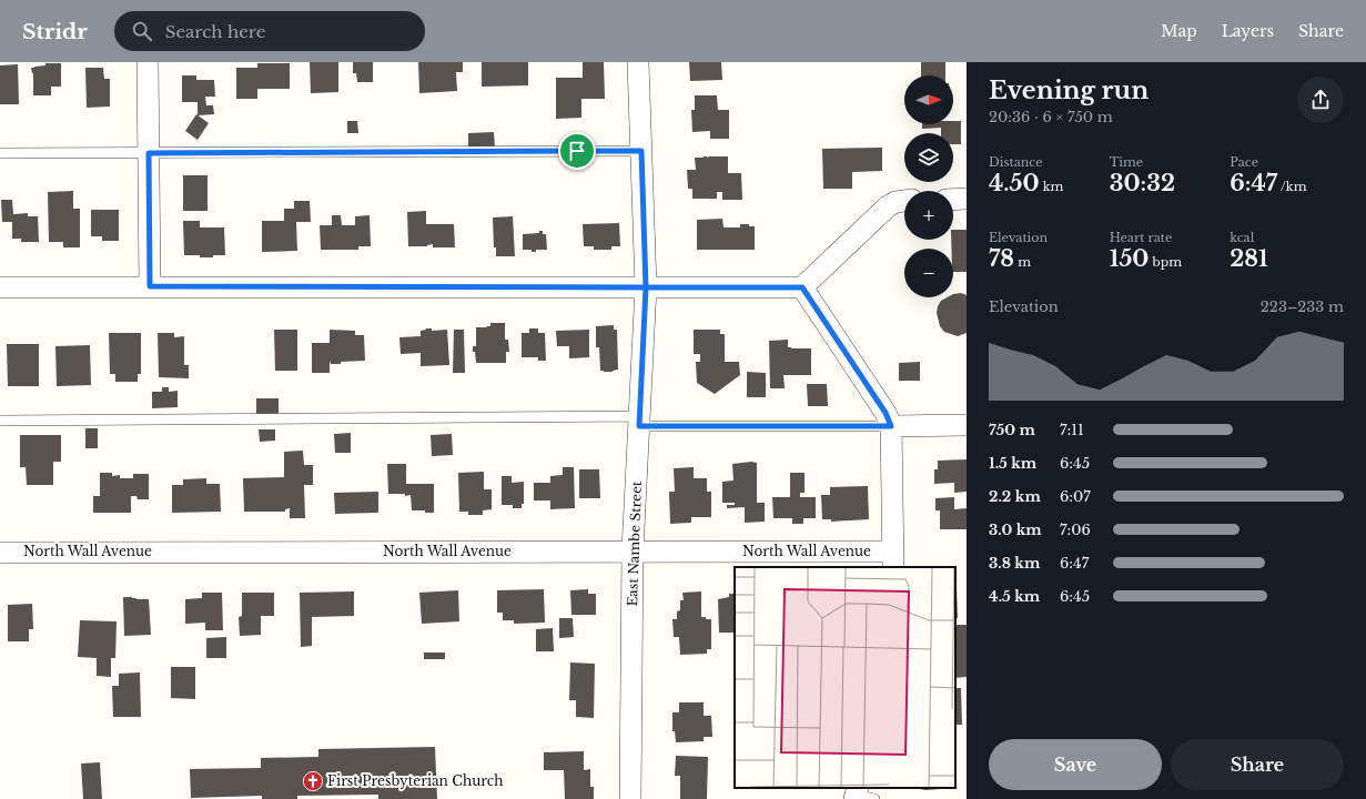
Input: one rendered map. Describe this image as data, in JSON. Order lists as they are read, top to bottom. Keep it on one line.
{"streets":{"street":["East Nambe Street","North Wall Avenue"]},"crossings":[["East Nambe Street","North Wall Avenue"]],"places":{"church":["First Presbyterian Church"]},"north":"right","page":{"header":"Stridr","search":"Search here","nav":["Map","Layers","Share"],"heading":["Evening run","20:36 · 6 × 750 m"],"map_buttons":["+","−"],"stats":[["Distance","4.50 km"],["Time","30:32"],["Pace","6:47 /km"],["Elevation","78 m"],["Heart rate","150 bpm"],["kcal","281"]],"chart":["Elevation","223–233 m"],"list":[{"name":"750 m","note":"7:11"},{"name":"1.5 km","note":"6:45"},{"name":"2.2 km","note":"6:07"},{"name":"3.0 km","note":"7:06"},{"name":"3.8 km","note":"6:47"},{"name":"4.5 km","note":"6:45"}],"buttons":["Save","Share"]}}
